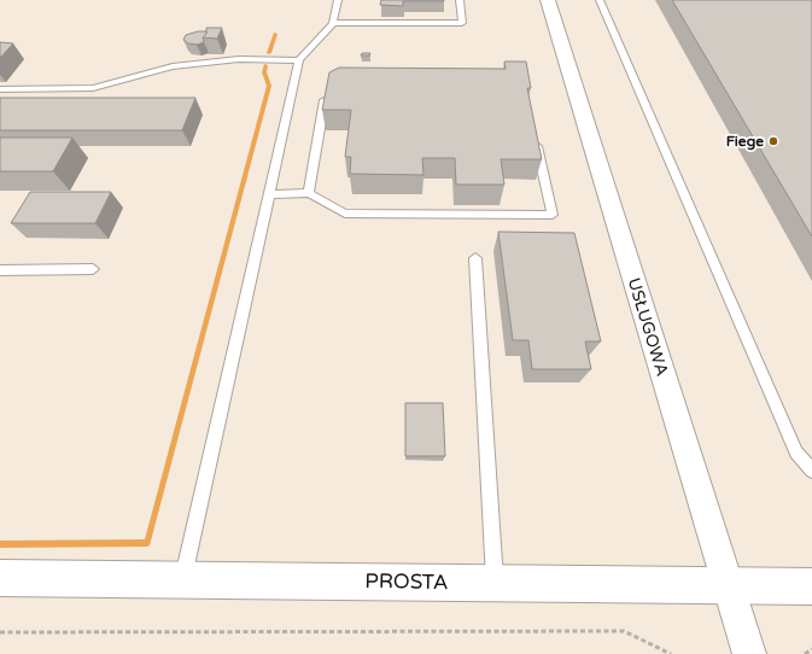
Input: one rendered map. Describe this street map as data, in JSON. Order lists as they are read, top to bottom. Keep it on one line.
{"streets":{"street":["USŁUGOWA","PROSTA"]},"crossings":[["USŁUGOWA","PROSTA"]],"places":["Fiege"]}
